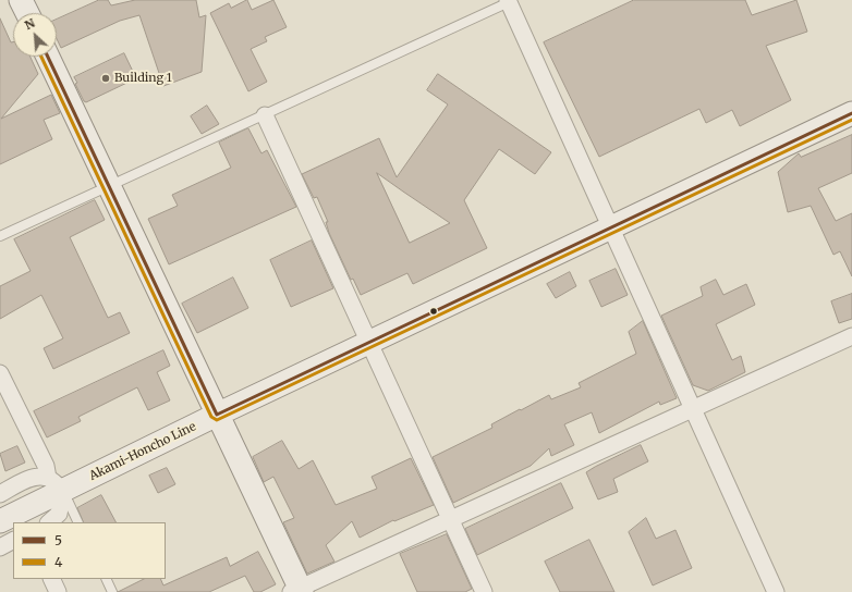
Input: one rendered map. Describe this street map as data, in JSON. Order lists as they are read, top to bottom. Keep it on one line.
{"streets":{"main road":["Akami-Honcho Line"]},"places":["Building 1"],"lines":["transit line 5","transit line 4"],"legend":["5","4"],"north":"top left"}
